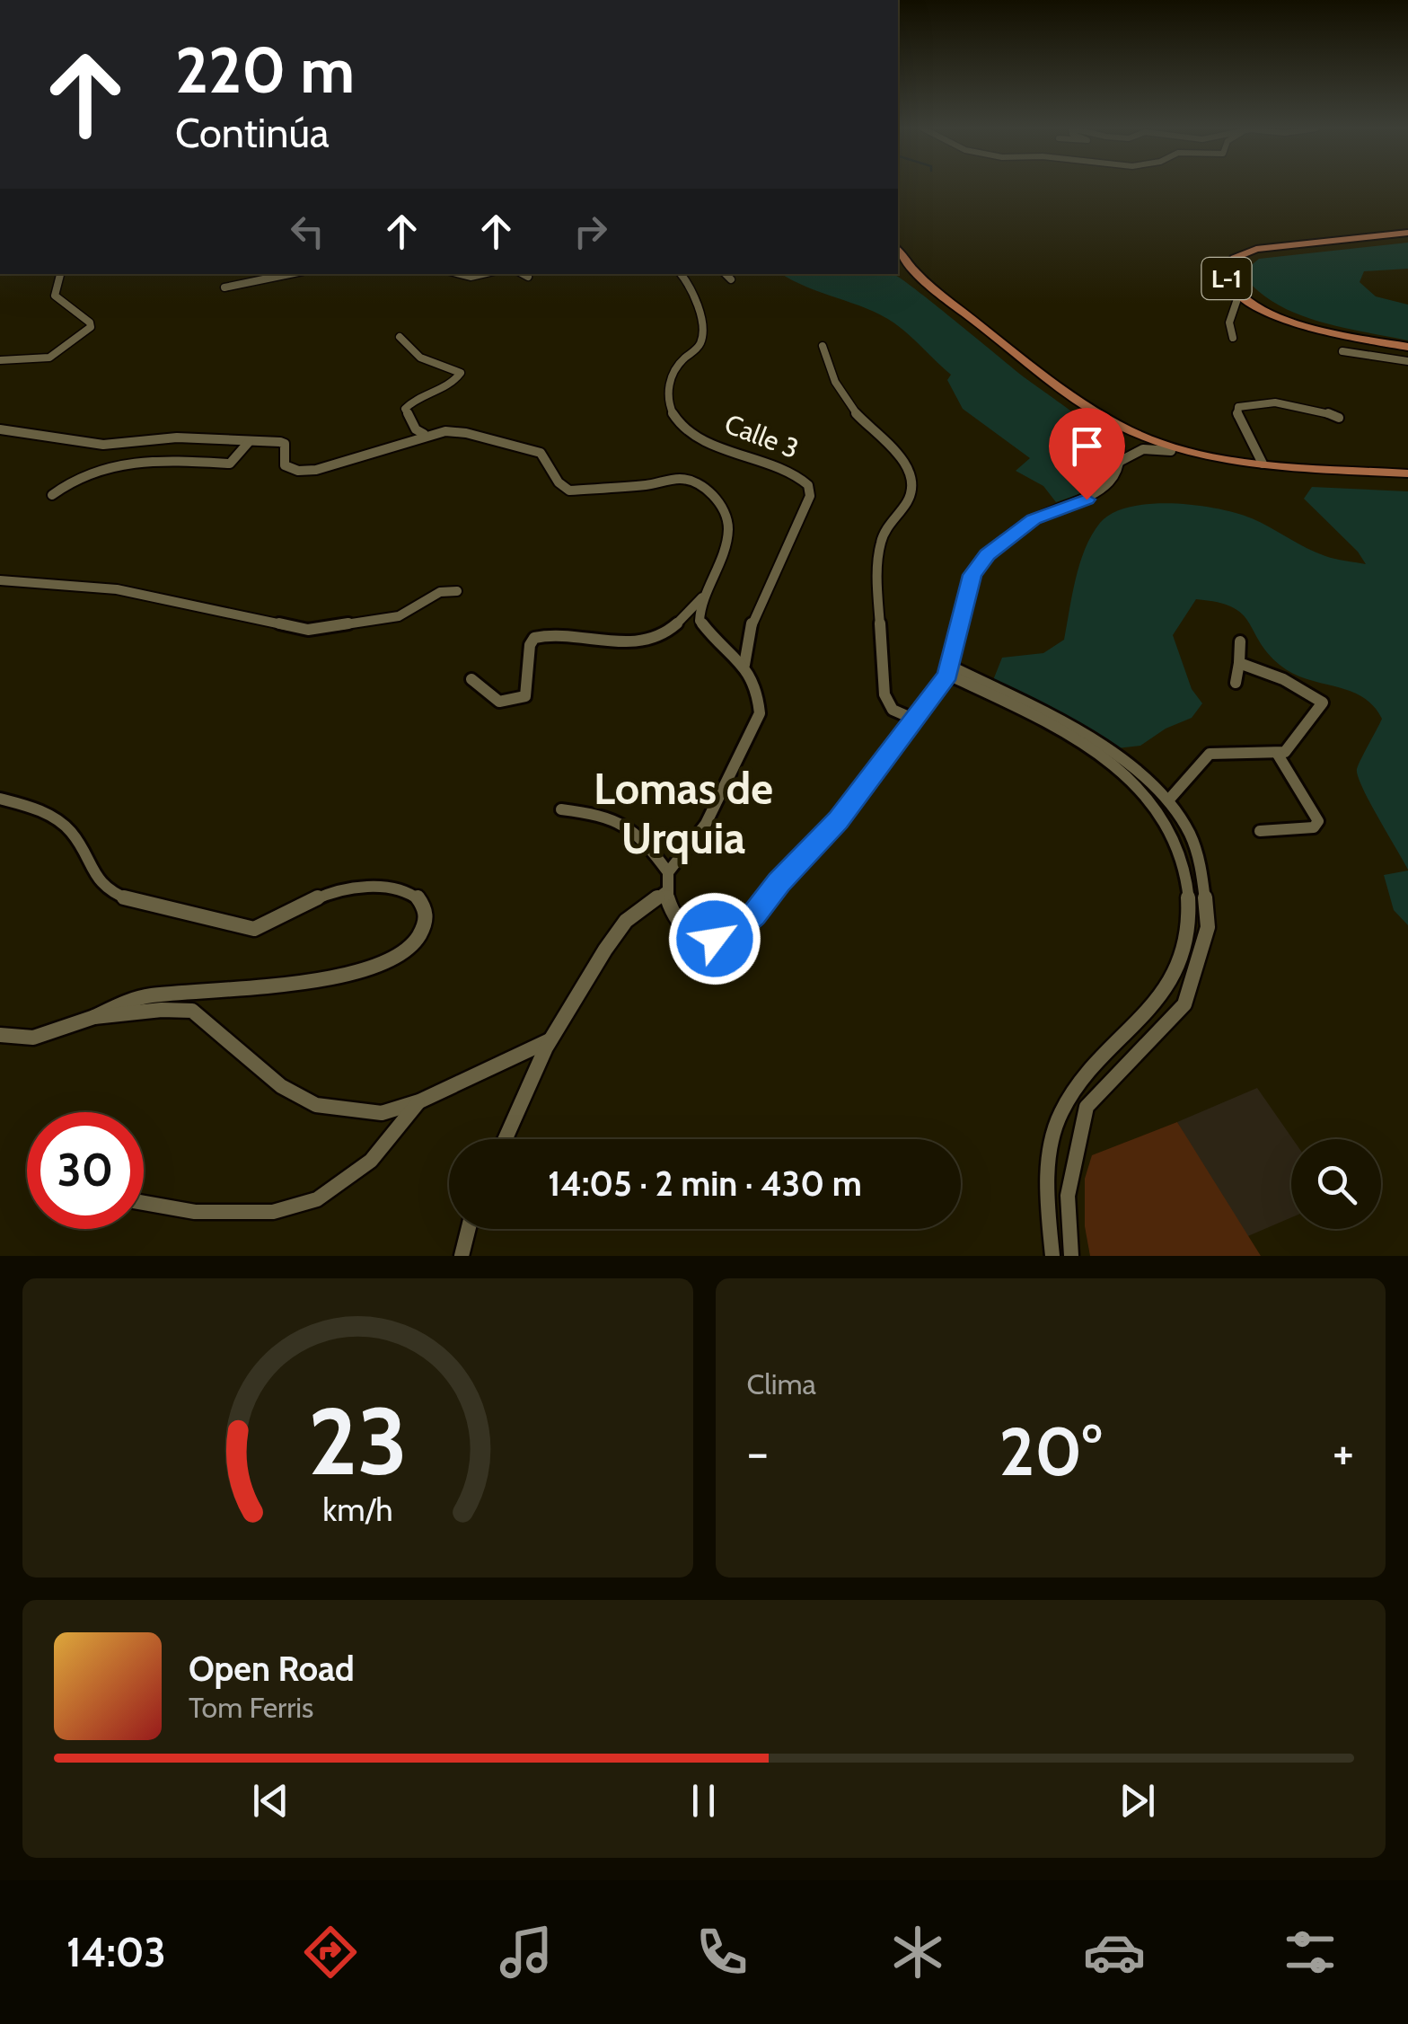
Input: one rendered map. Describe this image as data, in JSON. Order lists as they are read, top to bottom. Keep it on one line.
{"streets":{"main road":["L-1"],"street":["Calle 3"]},"districts":["Lomas de Urquia"],"page":{"turn":["220 m","Continúa"],"limit":"30","trip":"14:05 · 2 min · 430 m","tile":"Clima","heat":["−","20°","+"],"song":["Open Road","Tom Ferris"],"tabs":"14:03","gauge":["23","km/h"]}}
